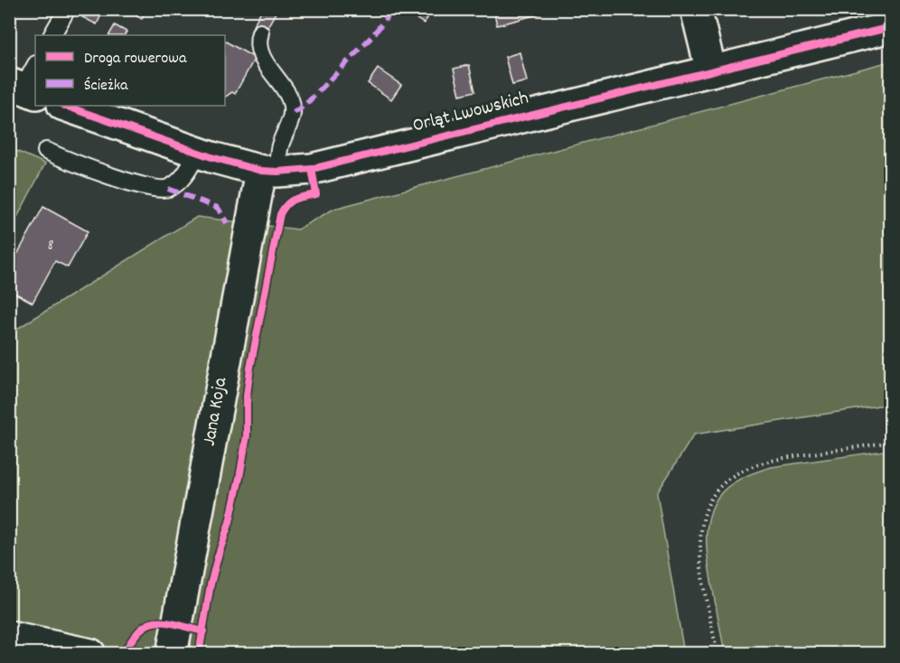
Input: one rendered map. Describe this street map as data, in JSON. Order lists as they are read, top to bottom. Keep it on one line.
{"streets":{"street":["Orląt Lwowskich","Jana Koja"]},"crossings":[["Orląt Lwowskich","Jana Koja"]],"house_numbers":["8"],"legend":["Droga rowerowa","Ścieżka"]}
